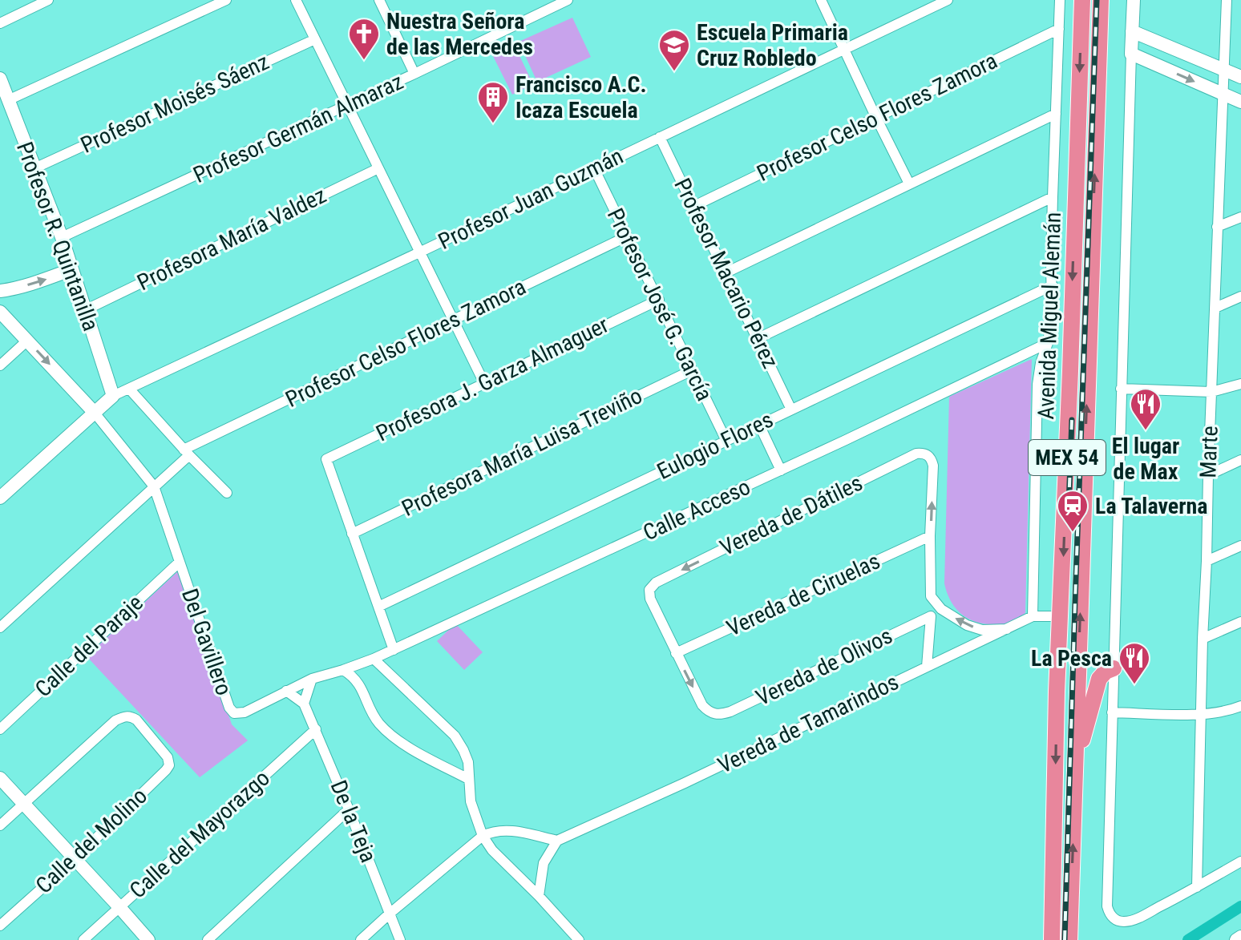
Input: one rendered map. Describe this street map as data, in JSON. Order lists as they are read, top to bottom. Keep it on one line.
{"streets":{"highway":["Avenida Miguel Alemán","MEX 54"],"street":["Profesor Moisés Sáenz","Profesor Celso Flores Zamora","Profesor Germán Almaraz","Profesor Juan Guzmán","Profesor R. Quintanilla","Profesora María Valdez","Profesor Macario Pérez","Profesor José G. García","Profesora J. Garza Almaguer","Eulogio Flores","Profesora María Luisa Treviño","Marte","Calle Acceso","Vereda de Dátiles","Vereda de Ciruelas","Del Gavillero","Calle del Paraje","Vereda de Olivos","Vereda de Tamarindos","De la Teja","Calle del Mayorazgo","Calle del Molino"]},"crossings":[["Profesor Moisés Sáenz","Profesor R. Quintanilla"],["Profesor Celso Flores Zamora","Profesor Macario Pérez"],["Profesor Celso Flores Zamora","Profesor José G. García"],["Profesor Celso Flores Zamora","Del Gavillero"],["Profesor Germán Almaraz","Profesor R. Quintanilla"],["Profesor Juan Guzmán","Profesor R. Quintanilla"],["Profesor Juan Guzmán","Profesor Macario Pérez"],["Profesor Juan Guzmán","Profesor José G. García"],["Profesor R. Quintanilla","Profesora María Valdez"],["Profesor Macario Pérez","Eulogio Flores"],["Profesor José G. García","Profesora J. Garza Almaguer"],["Profesor José G. García","Eulogio Flores"],["Profesor José G. García","Profesora María Luisa Treviño"],["Avenida Miguel Alemán","Vereda de Tamarindos"],["Profesora J. Garza Almaguer","Profesora María Luisa Treviño"],["Calle Acceso","Del Gavillero"],["Vereda de Dátiles","Vereda de Ciruelas"],["Vereda de Dátiles","Vereda de Olivos"],["Vereda de Ciruelas","Vereda de Olivos"],["Del Gavillero","Calle del Paraje"],["Del Gavillero","De la Teja"],["Vereda de Olivos","Vereda de Tamarindos"],["De la Teja","Calle del Mayorazgo"]],"places":{"church":["Nuestra Señora de las Mercedes"],"school or university":["Escuela Primaria Cruz Robledo"],"building":["Francisco A.C. Icaza Escuela"],"restaurant":["El lugar de Max","La Pesca"],"station":["La Talaverna"]}}
